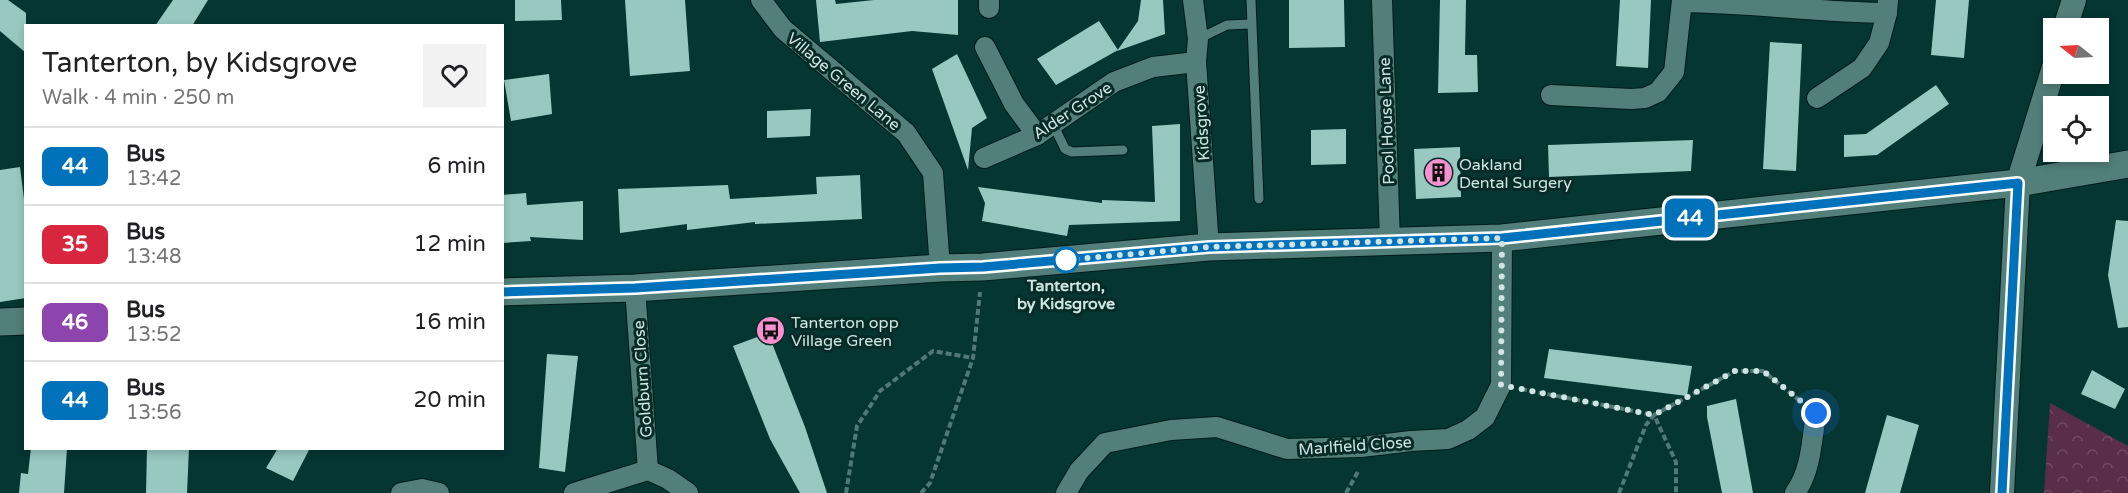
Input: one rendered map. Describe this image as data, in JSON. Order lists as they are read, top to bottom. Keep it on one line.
{"streets":{"street":["Village Green Lane","Alder Grove","Pool House Lane","Kidsgrove","Goldburn Close","Marlfield Close"]},"crossings":[["Alder Grove","Kidsgrove"]],"places":{"building":["Oakland Dental Surgery"],"other":["Tanterton, by Kidsgrove"],"bus stop":["Tanterton opp Village Green"]},"lines":["bus line 44"],"north":"left","page":{"on_map":"44","heading":["Tanterton, by Kidsgrove","Walk · 4 min · 250 m"],"list":[{"mark":"44","name":"Bus","note":"13:42","value":"6 min"},{"mark":"35","name":"Bus","note":"13:48","value":"12 min"},{"mark":"46","name":"Bus","note":"13:52","value":"16 min"},{"mark":"44","name":"Bus","note":"13:56","value":"20 min"}]}}
